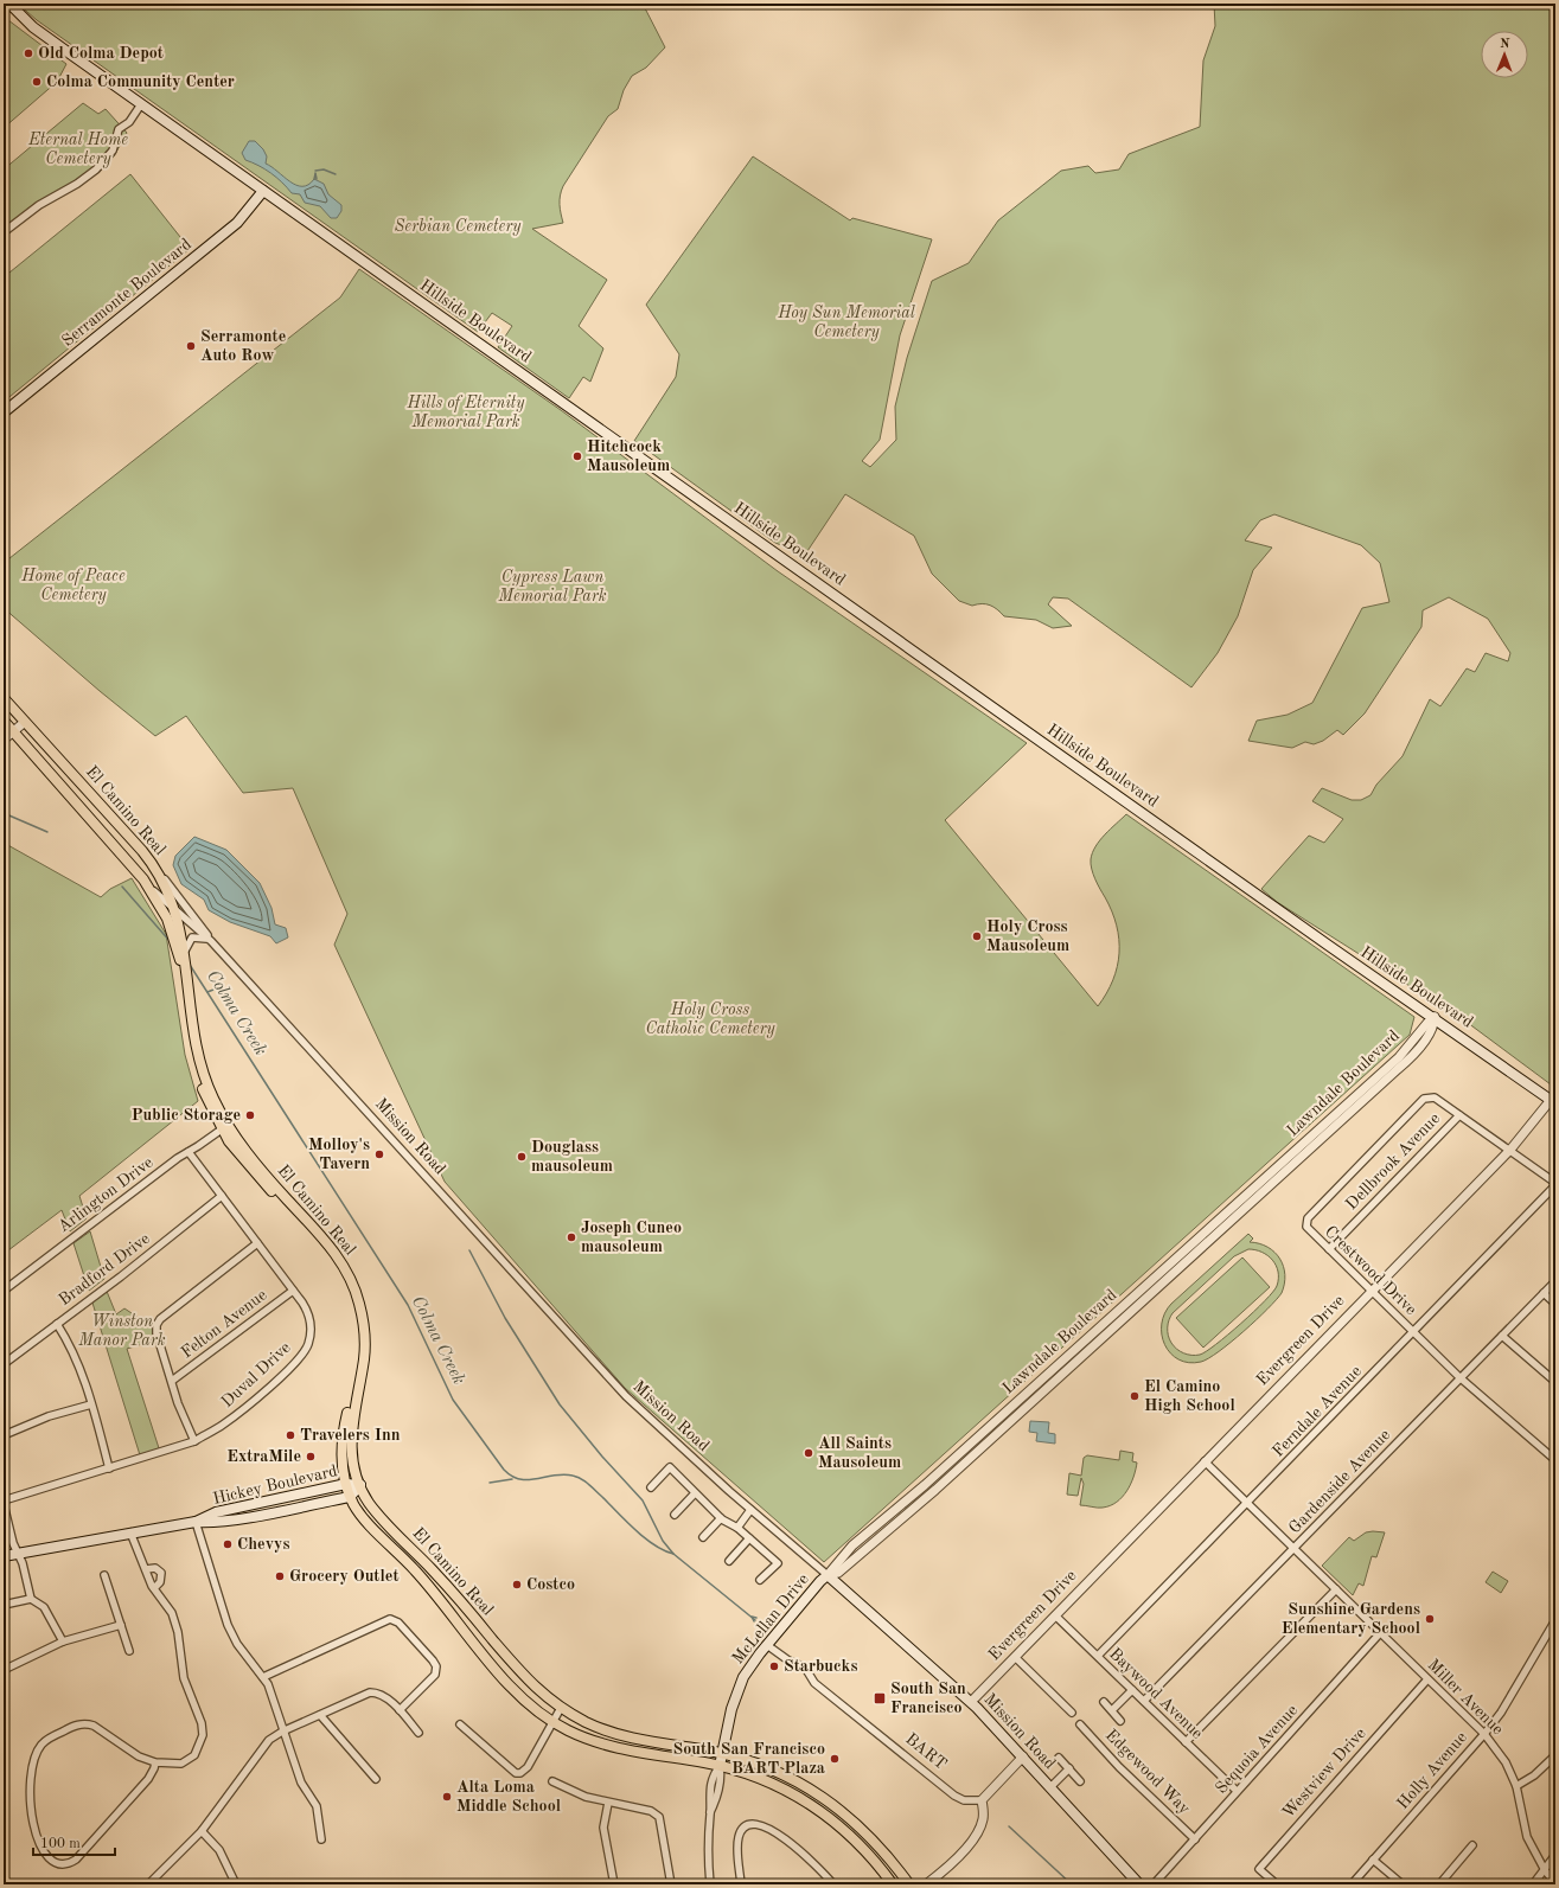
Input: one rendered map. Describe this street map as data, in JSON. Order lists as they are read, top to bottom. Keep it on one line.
{"streets":{"main road":["Serramonte Boulevard","Hillside Boulevard","El Camino Real","Mission Road","Hickey Boulevard","McLellan Drive"],"street":["Lawndale Boulevard","Dellbrook Avenue","Arlington Drive","Bradford Drive","Crestwood Drive","Felton Avenue","Evergreen Drive","Duval Drive","Ferndale Avenue","Gardenside Avenue","Baywood Avenue","Miller Avenue","Sequoia Avenue","BART","Holly Avenue","Edgewood Way","Westview Drive"]},"crossings":[["Serramonte Boulevard","Hillside Boulevard"],["Hillside Boulevard","Lawndale Boulevard"],["Hillside Boulevard","Evergreen Drive"],["El Camino Real","Mission Road"],["El Camino Real","Arlington Drive"],["El Camino Real","Hickey Boulevard"],["El Camino Real","McLellan Drive"],["Lawndale Boulevard","Mission Road"],["Lawndale Boulevard","McLellan Drive"],["Mission Road","Evergreen Drive"],["Mission Road","McLellan Drive"],["Dellbrook Avenue","Crestwood Drive"],["Arlington Drive","Duval Drive"],["Bradford Drive","Duval Drive"],["Crestwood Drive","Evergreen Drive"],["Crestwood Drive","Ferndale Avenue"],["Crestwood Drive","Gardenside Avenue"],["Felton Avenue","Duval Drive"],["Evergreen Drive","Baywood Avenue"],["Evergreen Drive","Miller Avenue"],["Ferndale Avenue","Baywood Avenue"],["Ferndale Avenue","Miller Avenue"],["Gardenside Avenue","Baywood Avenue"],["Gardenside Avenue","Miller Avenue"],["McLellan Drive","BART"],["Baywood Avenue","Sequoia Avenue"],["Miller Avenue","Sequoia Avenue"],["Miller Avenue","Holly Avenue"],["Miller Avenue","Westview Drive"],["Sequoia Avenue","Edgewood Way"]],"water":["Colma Creek"],"parks":["Eternal Home Cemetery","Serbian Cemetery","Hoy Sun Memorial Cemetery","Hills of Eternity Memorial Park","Home of Peace Cemetery","Cypress Lawn Memorial Park","Holy Cross Catholic Cemetery","Winston Manor Park"],"places":{"other":["Old Colma Depot","Colma Community Center","Serramonte Auto Row","Hitchcock Mausoleum","Holy Cross Mausoleum","Public Storage","Molloy's Tavern","Douglass mausoleum","Joseph Cuneo mausoleum","El Camino High School","Travelers Inn","All Saints Mausoleum","ExtraMile","Chevys","Grocery Outlet","Costco","Sunshine Gardens Elementary School","Starbucks","South San Francisco BART Plaza","Alta Loma Middle School"],"transit":["South San Francisco"]},"scale_bar":"100 m","north":"top"}
